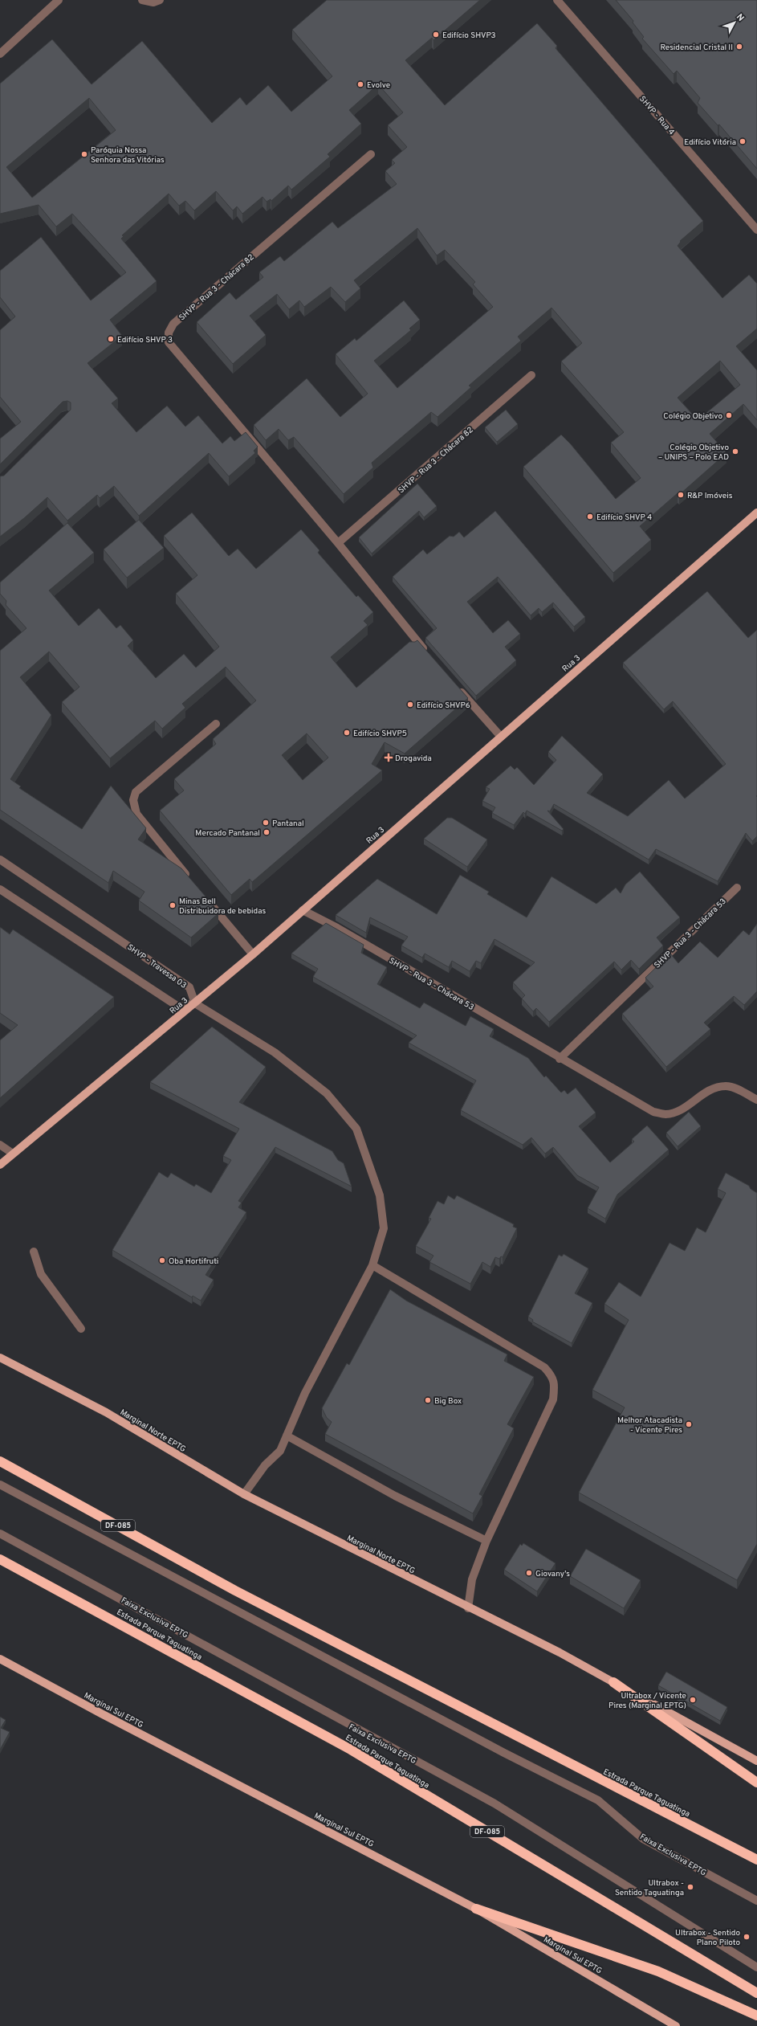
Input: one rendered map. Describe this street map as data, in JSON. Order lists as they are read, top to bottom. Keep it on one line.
{"streets":{"highway":["DF-085","Estrada Parque Taguatinga"],"main road":["Rua 3","Marginal Norte EPTG","Marginal Sul EPTG"],"street":["SHVP - Rua 4","SHVP - Rua 3 - Chácara 82","SHVP - Rua 3 - Chácara 53","SHVP - Travessa 03","Faixa Exclusiva EPTG"]},"crossings":[["Rua 3","SHVP - Rua 3 - Chácara 53"],["Rua 3","SHVP - Travessa 03"]],"places":{"other":["Edifício SHVP3","Residencial Cristal II","Evolve","Edifício Vitória","Paróquia Nossa Senhora das Vitórias","Edifício SHVP 3","Colégio Objetivo","Colégio Objetivo – UNIPS – Polo EAD","R&P Imóveis","Edifício SHVP 4","Edifício SHVP6","Edifício SHVP5","Pantanal","Mercado Pantanal","Minas Bell Distribuidora de bebidas","Oba Hortifruti","Big Box","Melhor Atacadista - Vicente Pires","Giovany's","Ultrabox / Vicente Pires (Marginal EPTG)","Ultrabox - Sentido Taguatinga","Ultrabox - Sentido Plano Piloto"],"health":["Drogavida"]},"north":"top right"}
